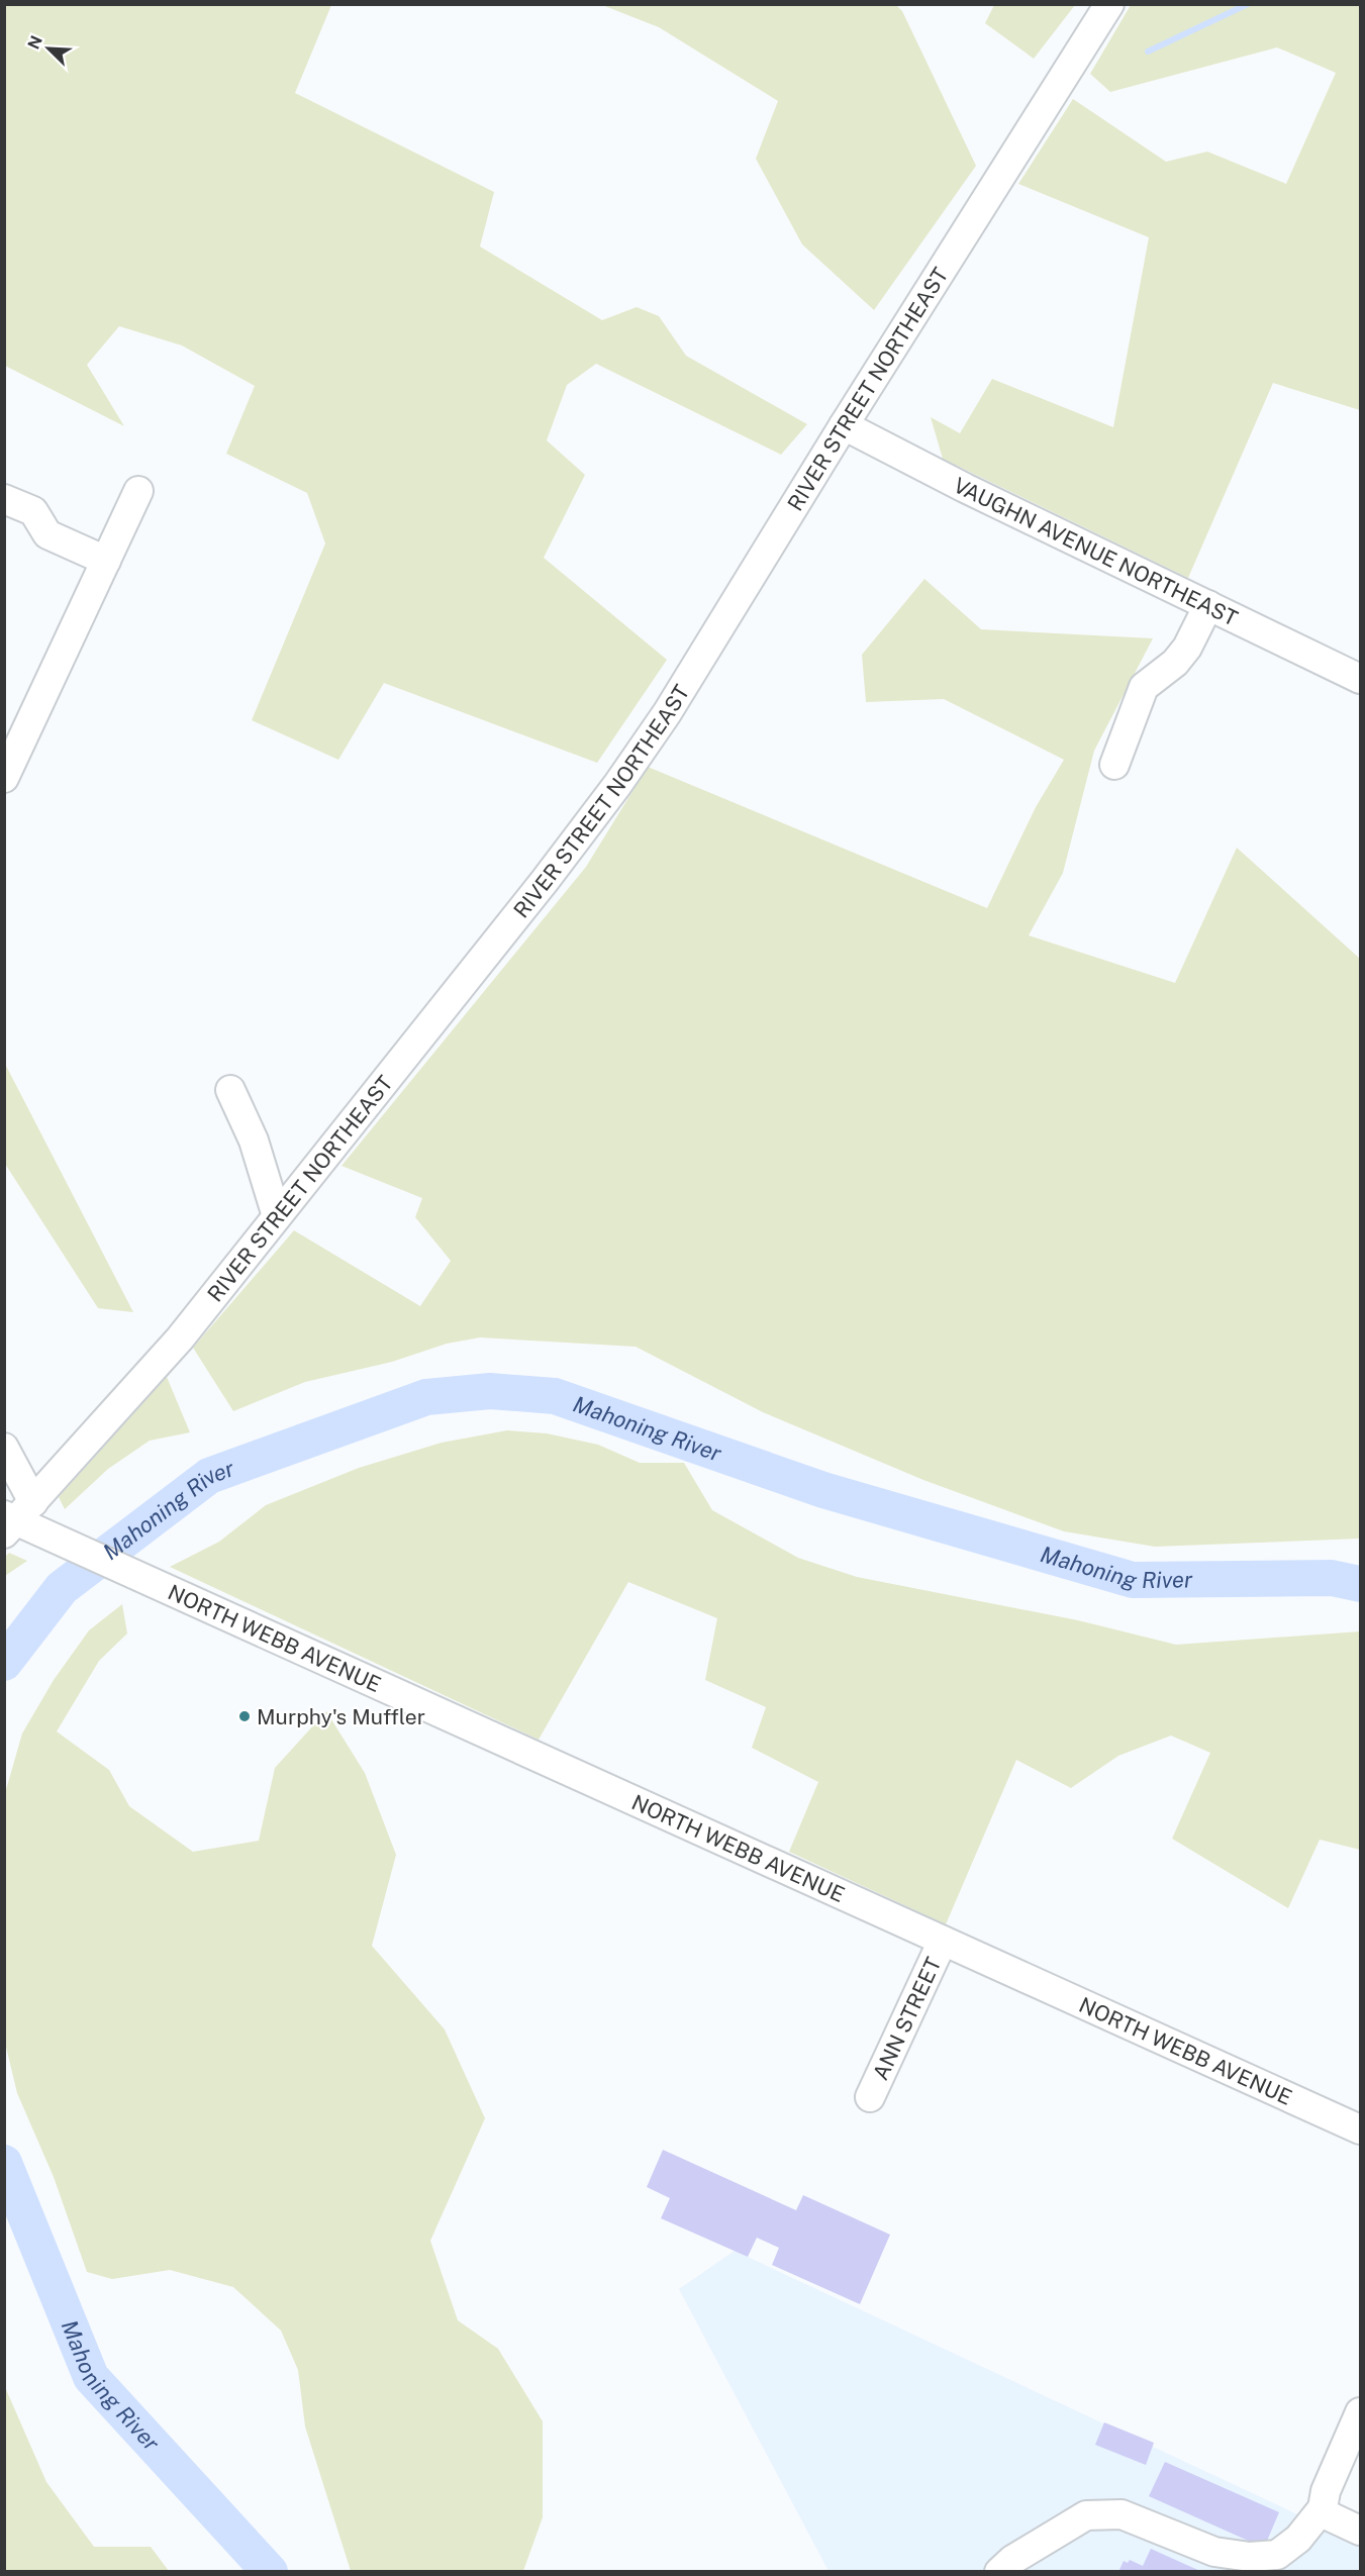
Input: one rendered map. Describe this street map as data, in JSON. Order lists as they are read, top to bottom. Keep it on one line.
{"streets":{"street":["RIVER STREET NORTHEAST","VAUGHN AVENUE NORTHEAST","NORTH WEBB AVENUE","ANN STREET"]},"crossings":[["RIVER STREET NORTHEAST","VAUGHN AVENUE NORTHEAST"],["RIVER STREET NORTHEAST","NORTH WEBB AVENUE"],["NORTH WEBB AVENUE","ANN STREET"]],"water":["Mahoning River"],"places":["Murphy's Muffler"],"north":"top left"}
